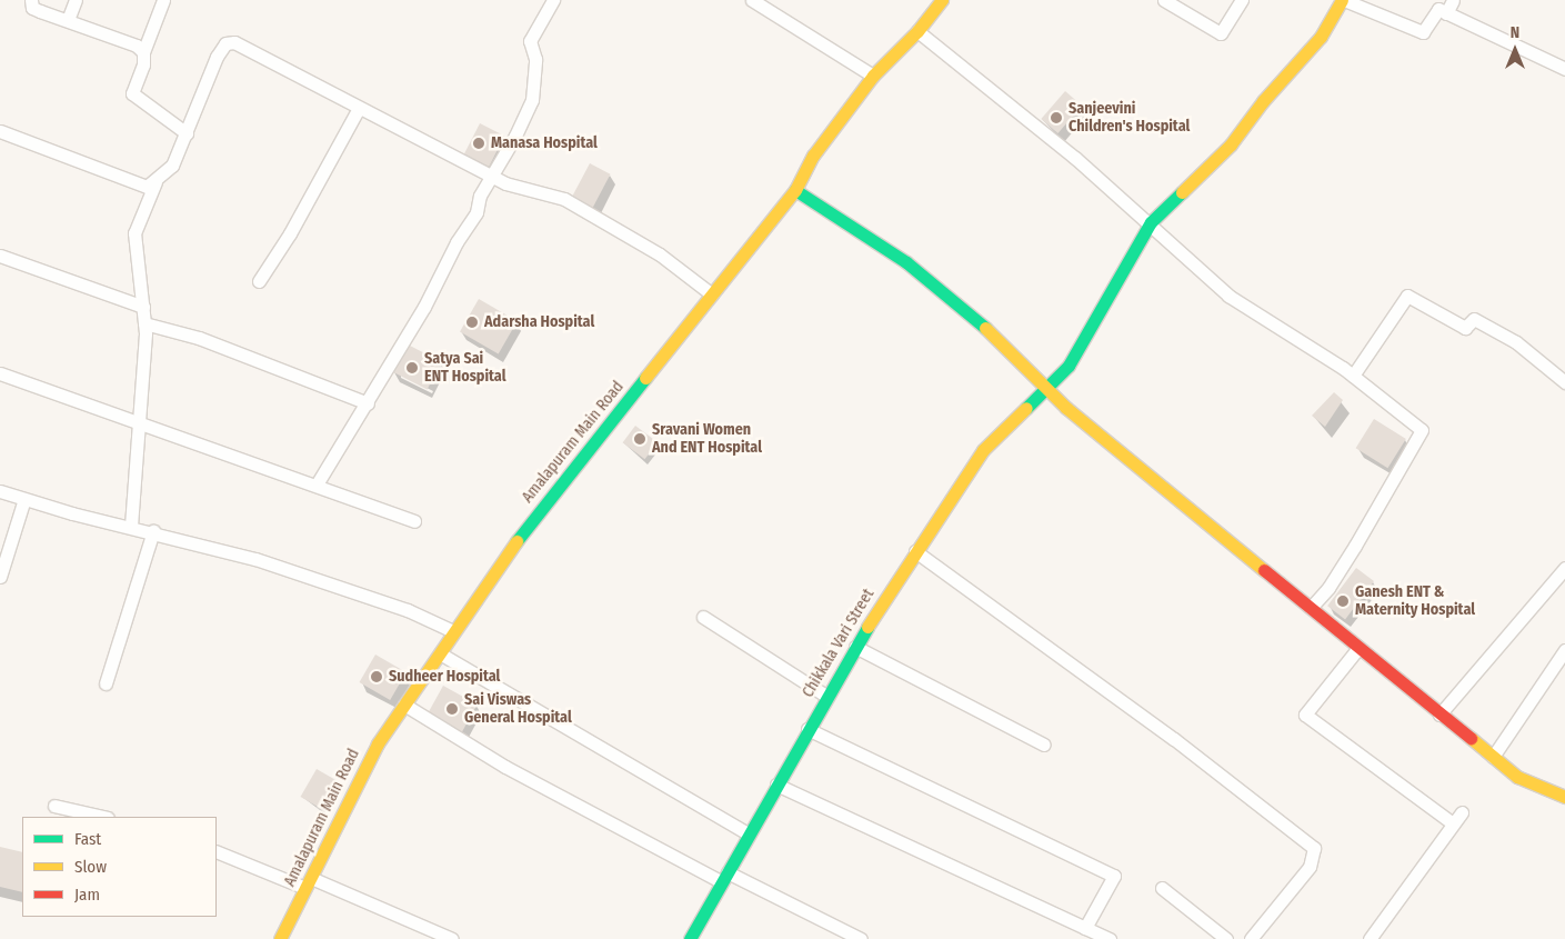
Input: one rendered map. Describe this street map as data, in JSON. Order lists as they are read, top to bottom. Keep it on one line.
{"streets":{"main road":["Amalapuram Main Road","Chikkala Vari Street"]},"places":["Sanjeevini Children's Hospital","Manasa Hospital","Adarsha Hospital","Satya Sai ENT Hospital","Sravani Women And ENT Hospital","Ganesh ENT & Maternity Hospital","Sudheer Hospital","Sai Viswas General Hospital"],"legend":["Fast","Slow","Jam"],"north":"top"}
